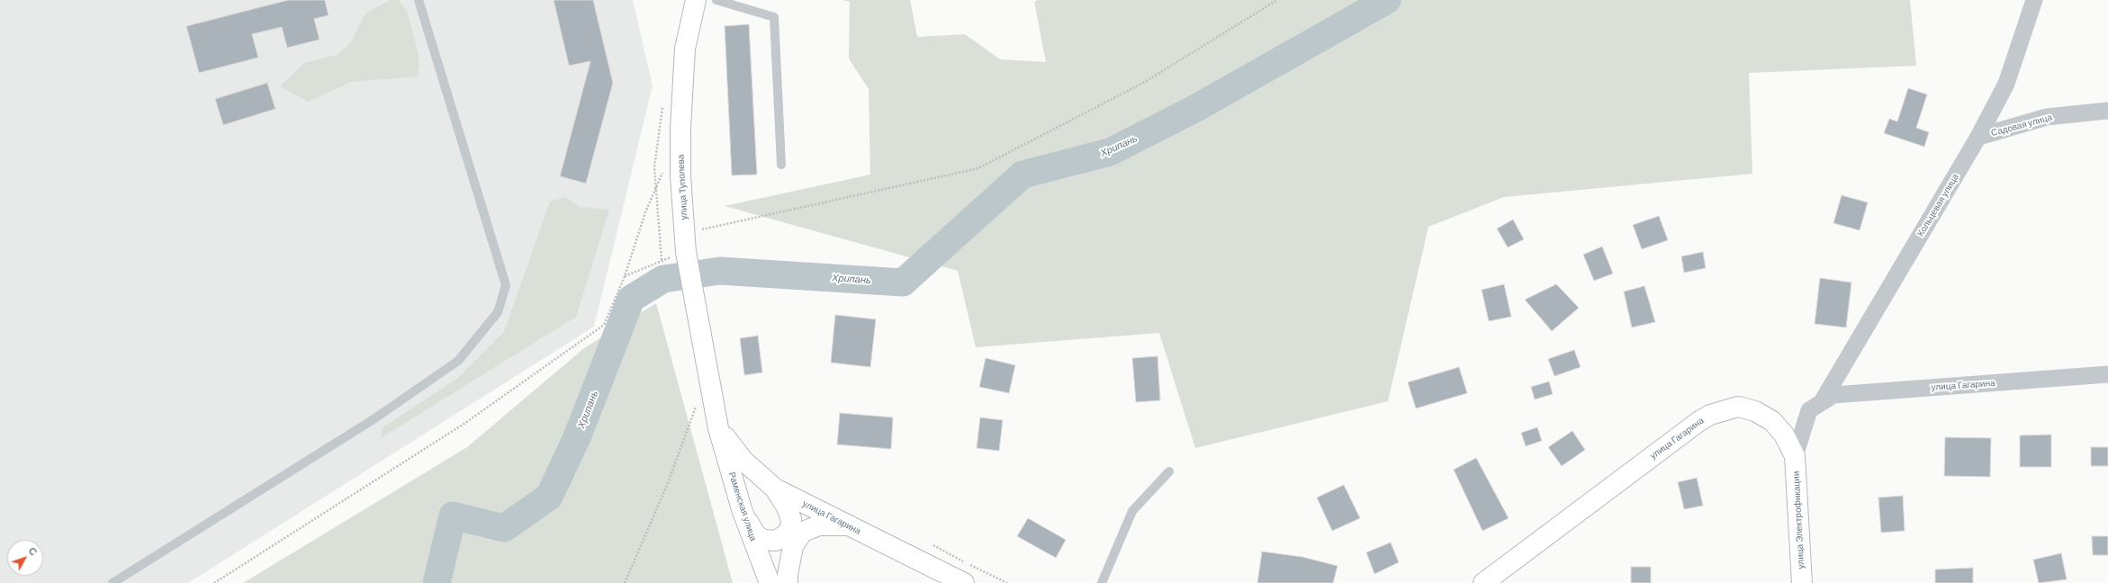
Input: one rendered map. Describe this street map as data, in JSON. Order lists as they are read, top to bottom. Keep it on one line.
{"streets":{"main road":["улица Туполева","улица Гагарина","Раменская улица","улица Электрофикации"],"street":["Садовая улица","Кольцевая улица"]},"crossings":[["Садовая улица","Кольцевая улица"],["улица Туполева","Раменская улица"],["Кольцевая улица","улица Гагарина"],["улица Гагарина","Раменская улица"],["улица Гагарина","улица Электрофикации"]],"water":["Хрипань"],"north":"top right"}
